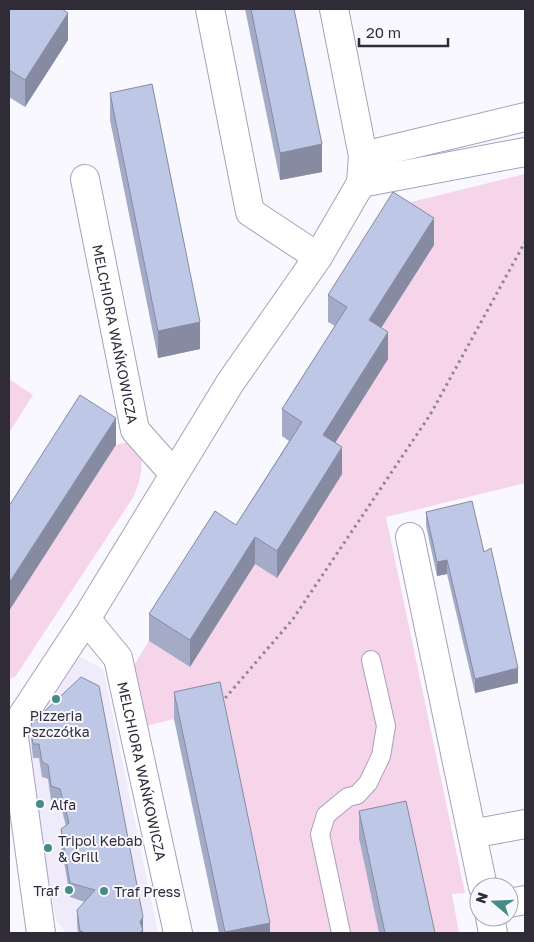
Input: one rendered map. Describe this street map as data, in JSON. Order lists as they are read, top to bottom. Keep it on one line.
{"streets":{"street":["MELCHIORA WAŃKOWICZA"]},"places":["Pizzeria Pszczółka","Alfa","Tripol Kebab & Grill","Traf","Traf Press"],"scale_bar":"20 m","north":"left"}
